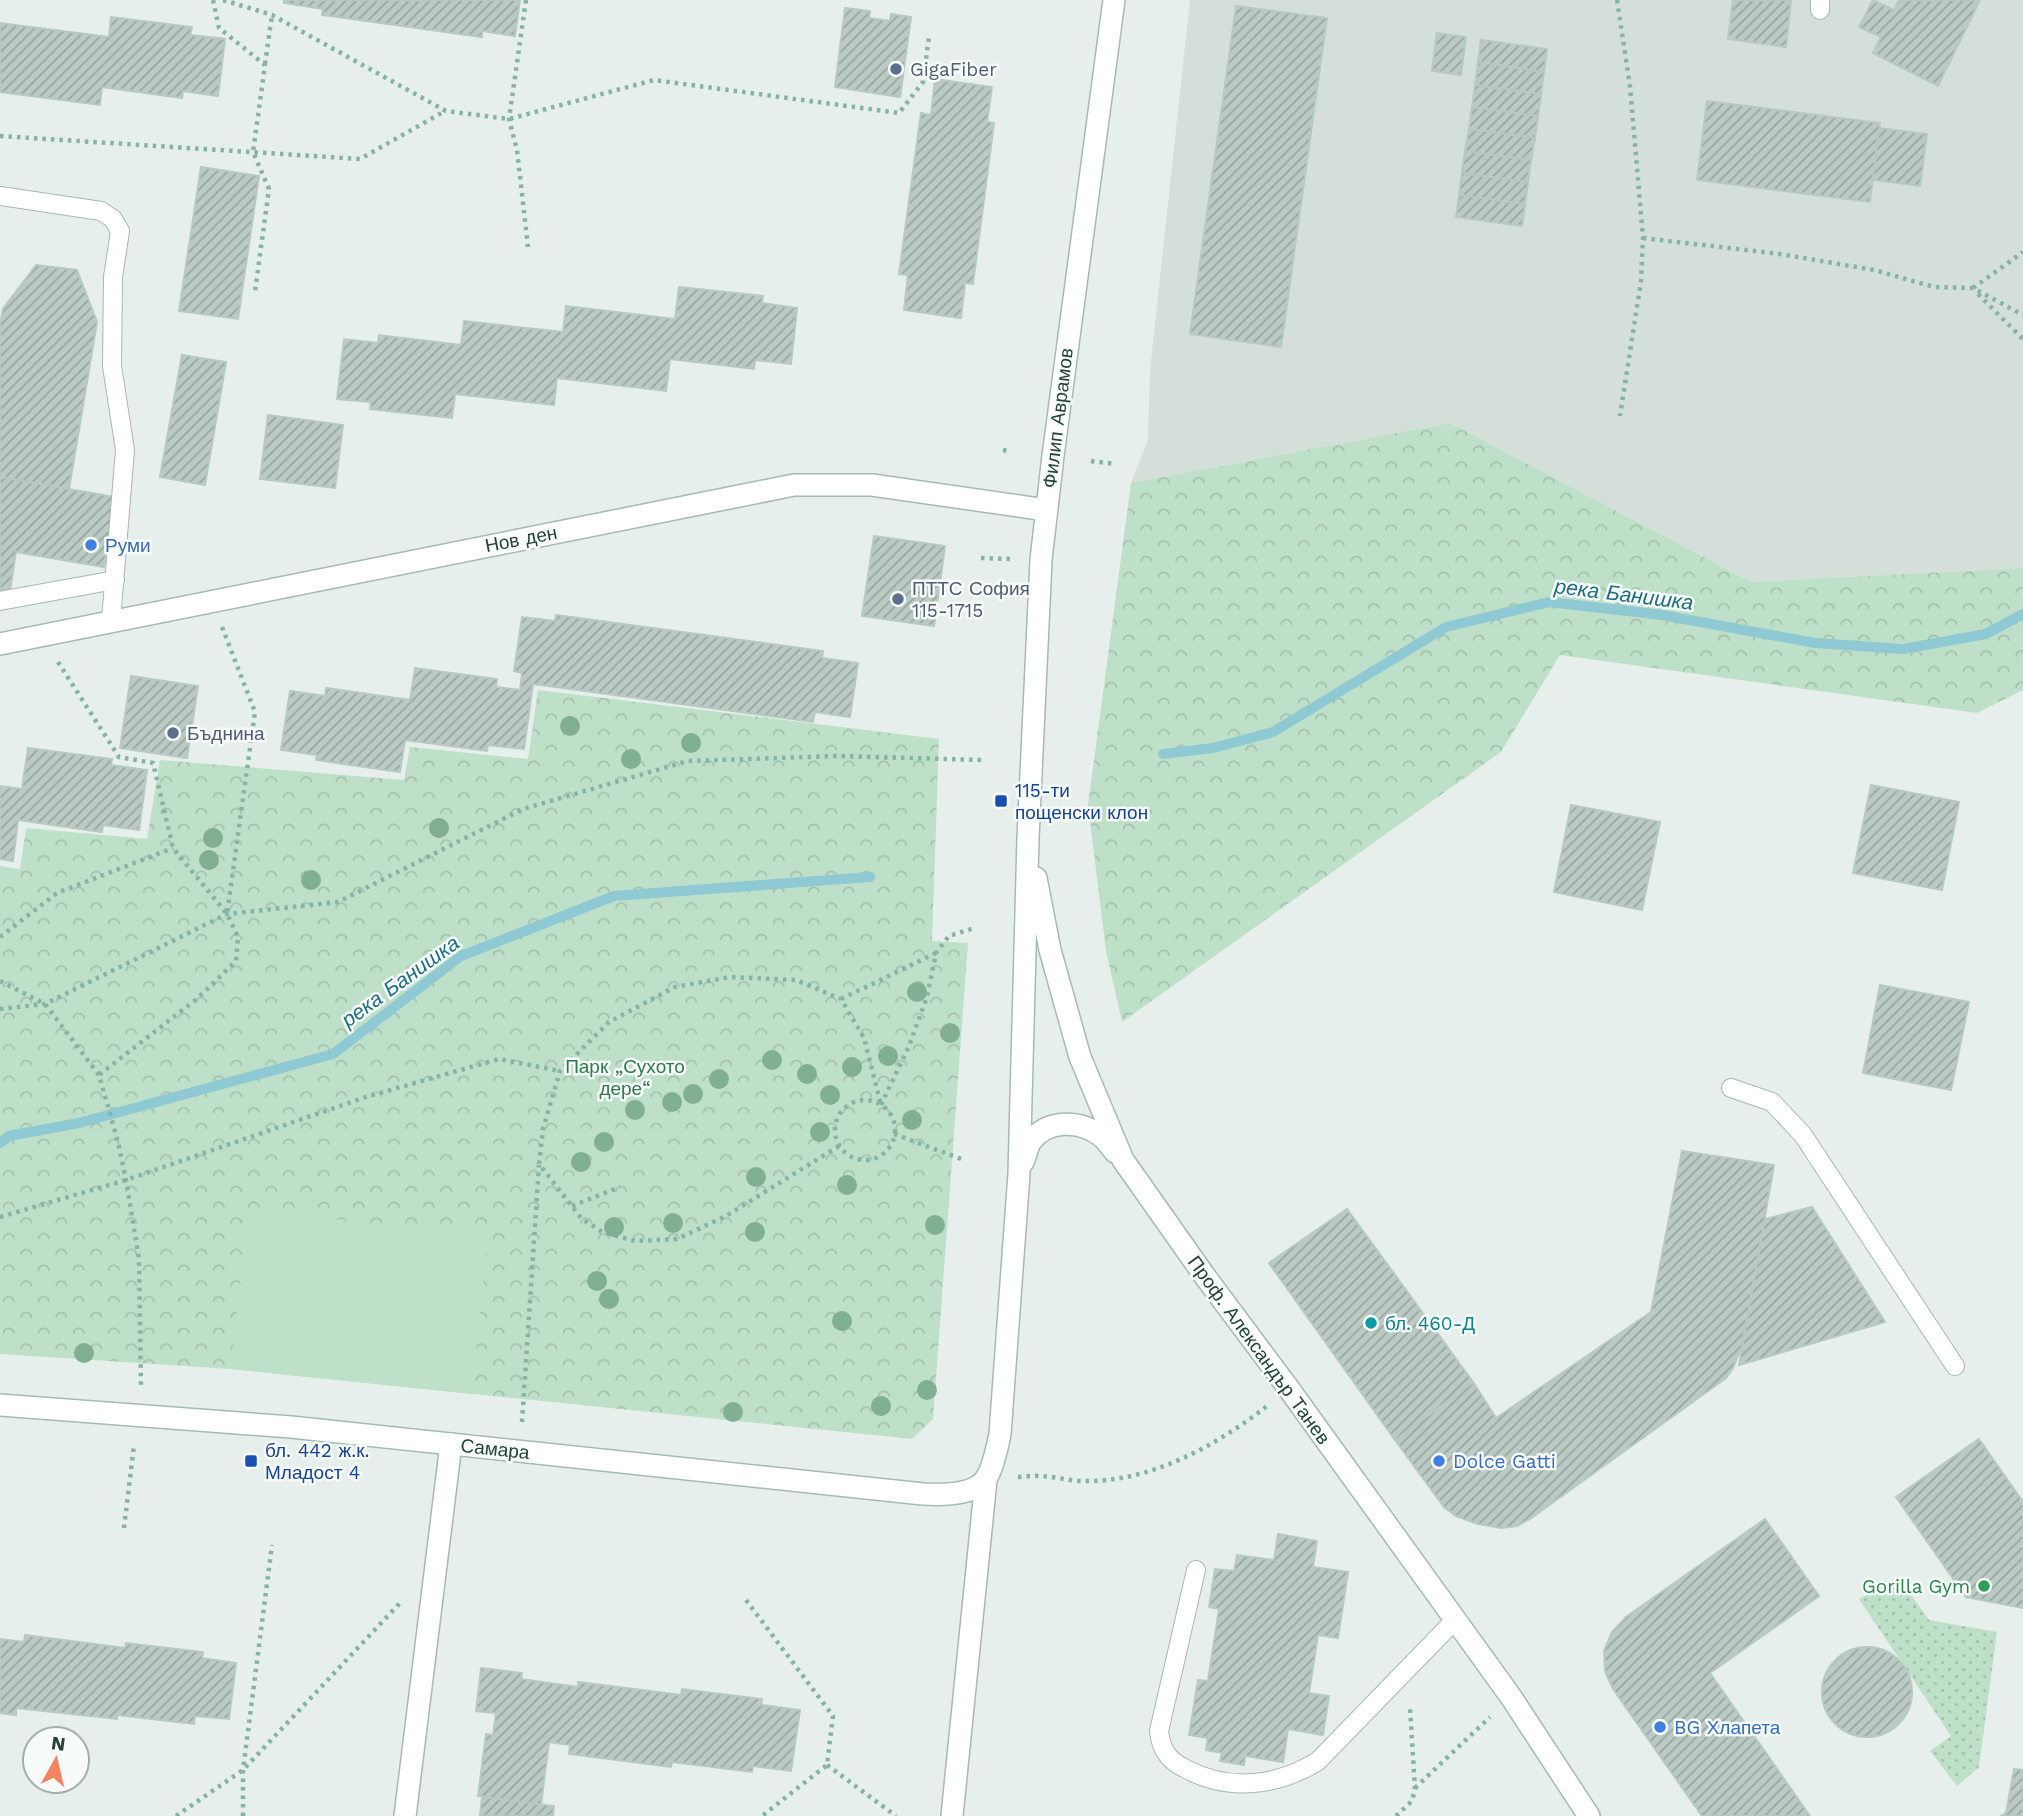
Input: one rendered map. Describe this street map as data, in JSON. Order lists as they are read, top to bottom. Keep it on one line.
{"streets":{"street":["Филип Аврамов","Нов ден","Проф. Александър Танев","Самара"]},"crossings":[["Филип Аврамов","Нов ден"],["Филип Аврамов","Проф. Александър Танев"]],"water":["река Банишка"],"parks":["Парк „Сухото дере“"],"places":{"other":["GigaFiber","Руми","ПТТС София 115-1715","Бъднина","бл. 460-Д","Dolce Gatti","Gorilla Gym","BG Хлапета"],"transit":["115-ти пощенски клон","бл. 442 ж.к. Младост 4"]},"north":"top"}
